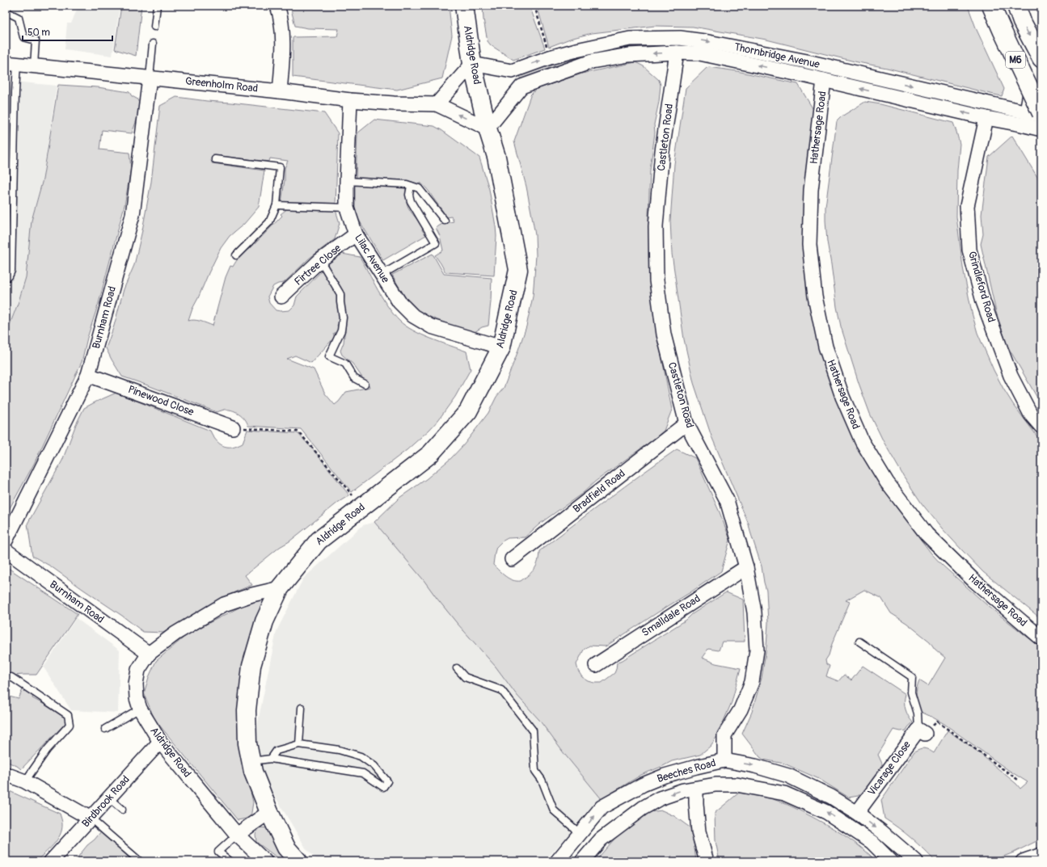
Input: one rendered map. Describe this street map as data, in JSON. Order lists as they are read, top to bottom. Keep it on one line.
{"streets":{"main road":["Aldridge Road","M6"],"street":["Thornbridge Avenue","Greenholm Road","Hathersage Road","Castleton Road","Lilac Avenue","Firtree Close","Grindleford Road","Burnham Road","Pinewood Close","Bradfield Road","Smalldale Road","Vicarage Close","Beeches Road","Birdbrook Road"]},"crossings":[["Aldridge Road","Greenholm Road"],["Aldridge Road","Lilac Avenue"],["Aldridge Road","Burnham Road"],["Aldridge Road","Birdbrook Road"],["Thornbridge Avenue","M6"],["Thornbridge Avenue","Hathersage Road"],["Thornbridge Avenue","Castleton Road"],["Thornbridge Avenue","Grindleford Road"],["Greenholm Road","Lilac Avenue"],["Greenholm Road","Burnham Road"],["Castleton Road","Bradfield Road"],["Castleton Road","Smalldale Road"],["Castleton Road","Beeches Road"],["Lilac Avenue","Firtree Close"],["Burnham Road","Pinewood Close"],["Vicarage Close","Beeches Road"]],"scale_bar":"50 m"}
